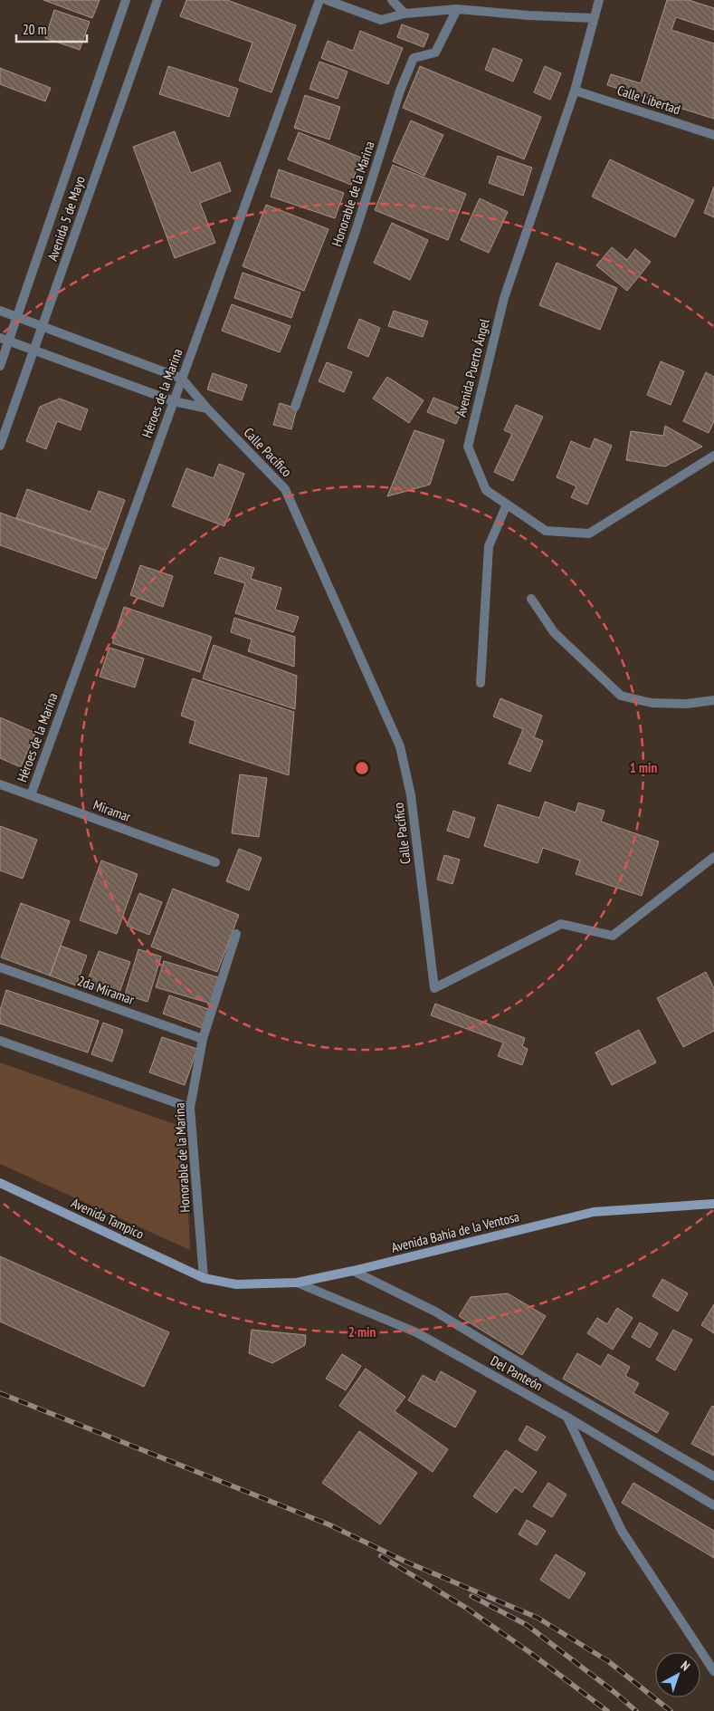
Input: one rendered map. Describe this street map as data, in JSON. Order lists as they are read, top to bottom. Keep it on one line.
{"streets":{"main road":["Avenida Tampico","Avenida Bahía de la Ventosa"],"street":["Calle Libertad","Honorable de la Marina","Avenida 5 de Mayo","Avenida Puerto Ángel","Héroes de la Marina","Calle Pacífico","Miramar","2da Miramar","Del Panteón"]},"crossings":[["Calle Libertad","Avenida Puerto Ángel"],["Honorable de la Marina","2da Miramar"],["Honorable de la Marina","Avenida Tampico"],["Honorable de la Marina","Avenida Bahía de la Ventosa"],["Avenida 5 de Mayo","Calle Pacífico"],["Héroes de la Marina","Calle Pacífico"],["Héroes de la Marina","Miramar"],["Avenida Tampico","Avenida Bahía de la Ventosa"],["Avenida Bahía de la Ventosa","Del Panteón"]],"scale_bar":"20 m","north":"top right","rings":["1 min","2 min"]}
